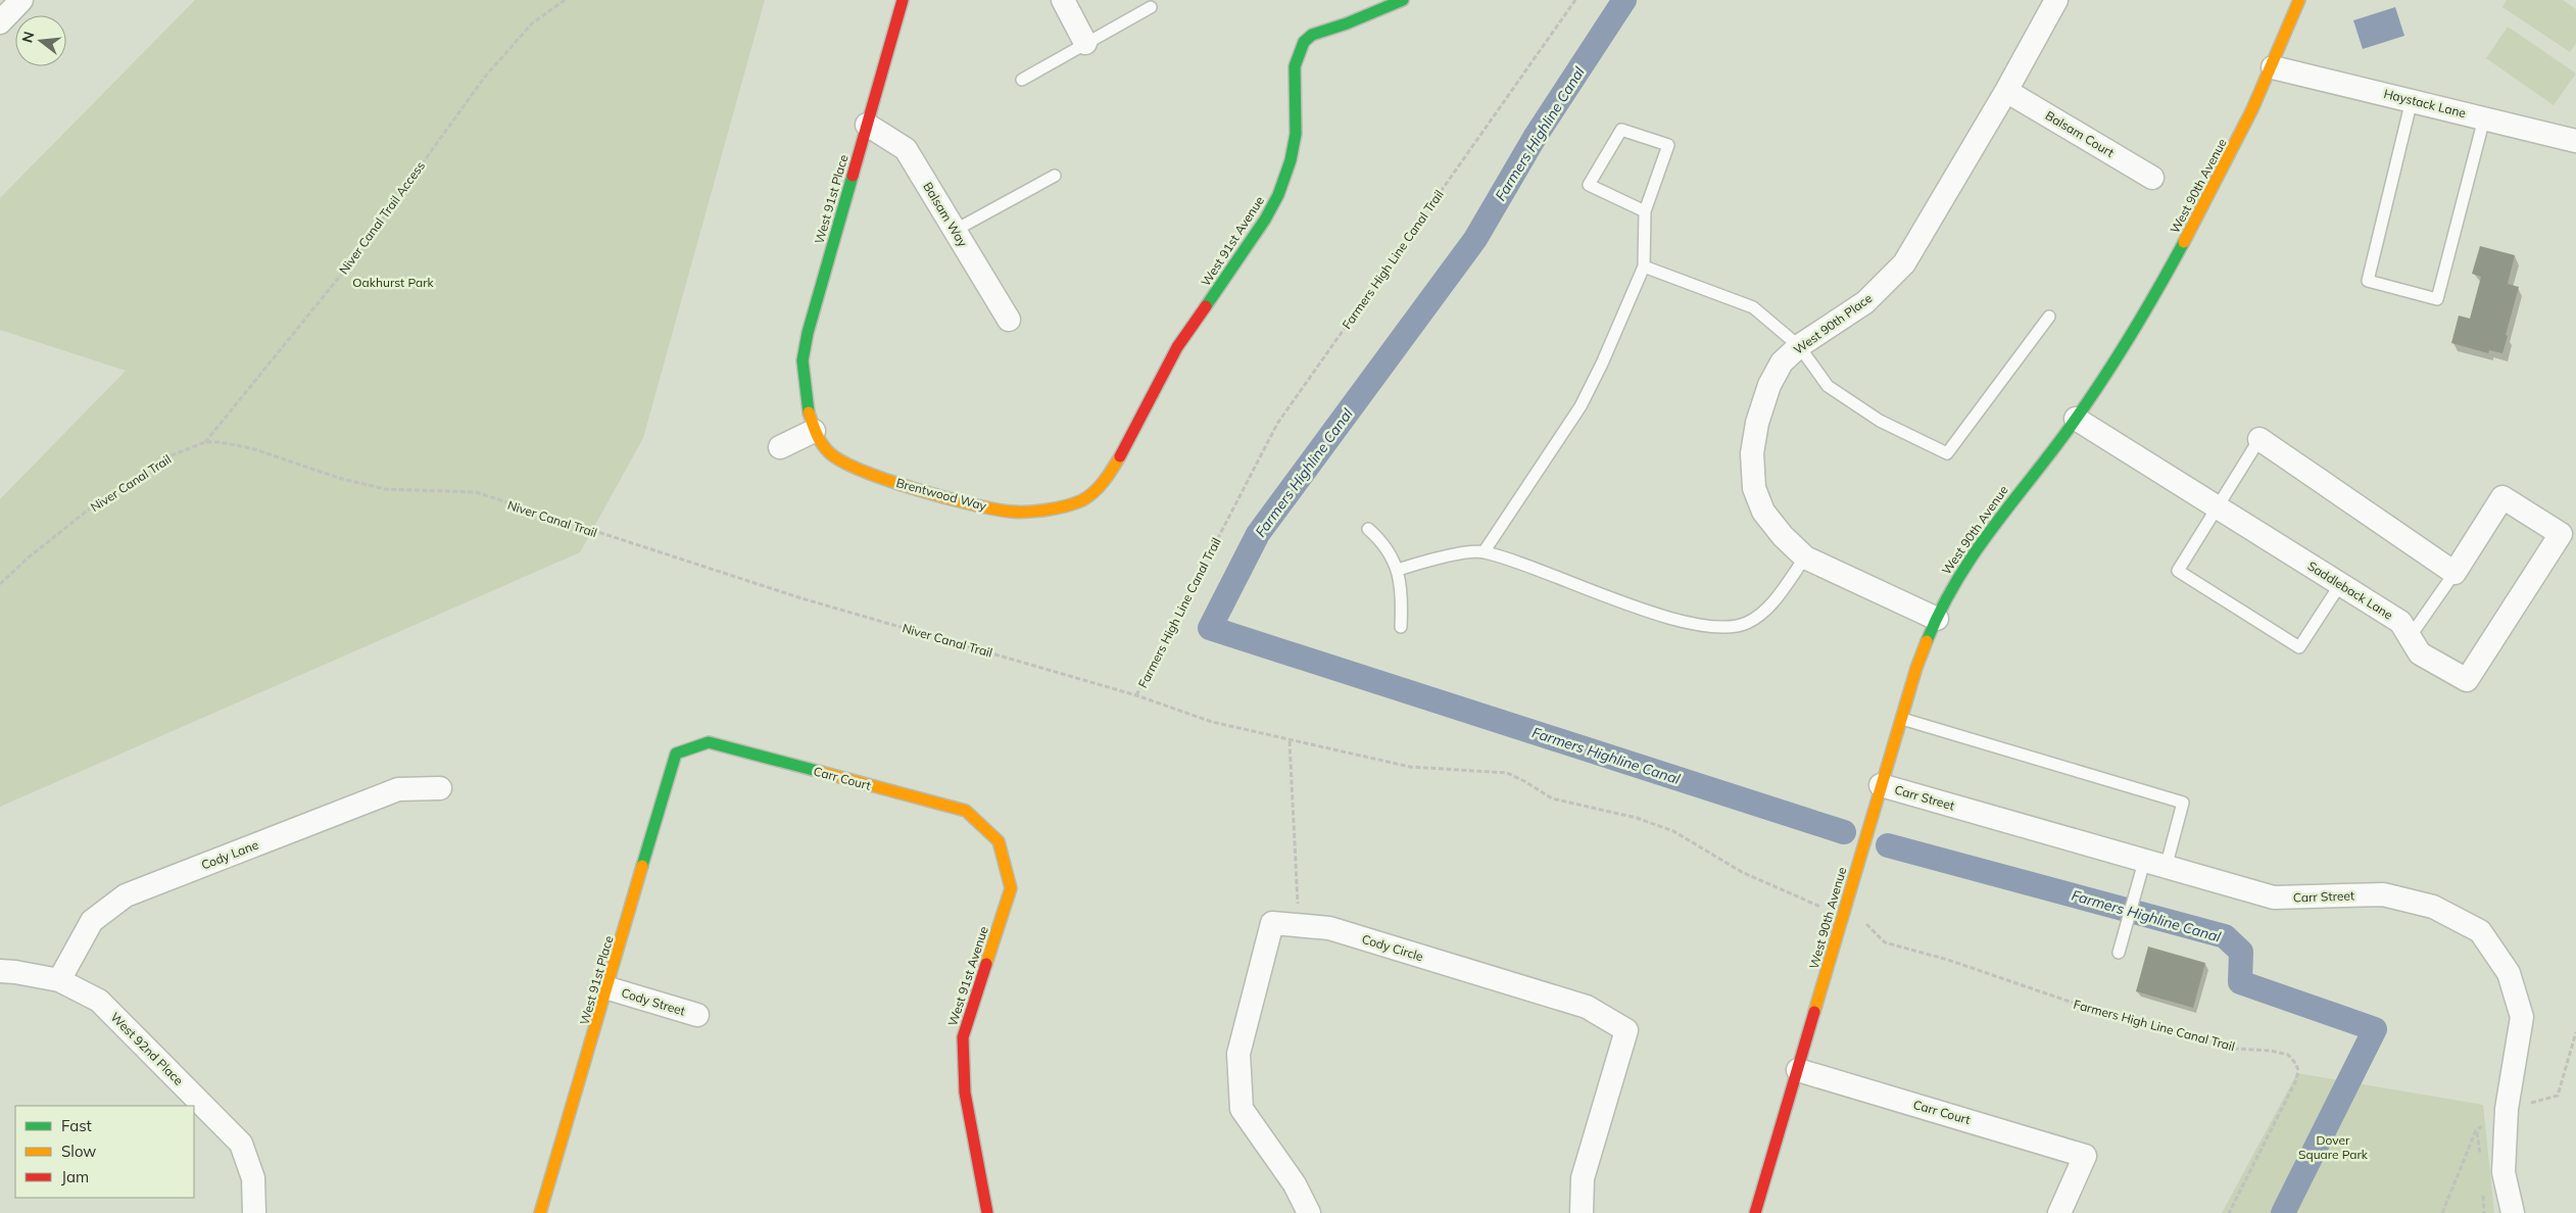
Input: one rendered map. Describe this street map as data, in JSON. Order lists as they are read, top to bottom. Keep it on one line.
{"streets":{"street":["Haystack Lane","Balsam Court","West 90th Avenue","West 91st Place","Balsam Way","West 91st Avenue","West 90th Place","Brentwood Way","Saddleback Lane","Carr Court","Carr Street","Cody Lane","Cody Circle","Cody Street","West 92nd Place"],"path":["Niver Canal Trail Access","Farmers High Line Canal Trail","Niver Canal Trail"]},"crossings":[["Haystack Lane","West 90th Avenue"],["Balsam Court","West 90th Place"],["West 90th Avenue","West 90th Place"],["West 90th Avenue","Saddleback Lane"],["West 90th Avenue","Carr Court"],["West 90th Avenue","Carr Street"],["West 91st Place","Balsam Way"],["West 91st Place","Brentwood Way"],["West 91st Place","Carr Court"],["West 91st Place","Cody Street"],["Niver Canal Trail Access","Niver Canal Trail"],["West 91st Avenue","Brentwood Way"],["West 91st Avenue","Carr Court"],["Farmers High Line Canal Trail","Niver Canal Trail"],["Cody Lane","West 92nd Place"]],"water":["Farmers Highline Canal"],"parks":["Oakhurst Park","Dover Square Park"],"legend":["Fast","Slow","Jam"],"north":"left"}
